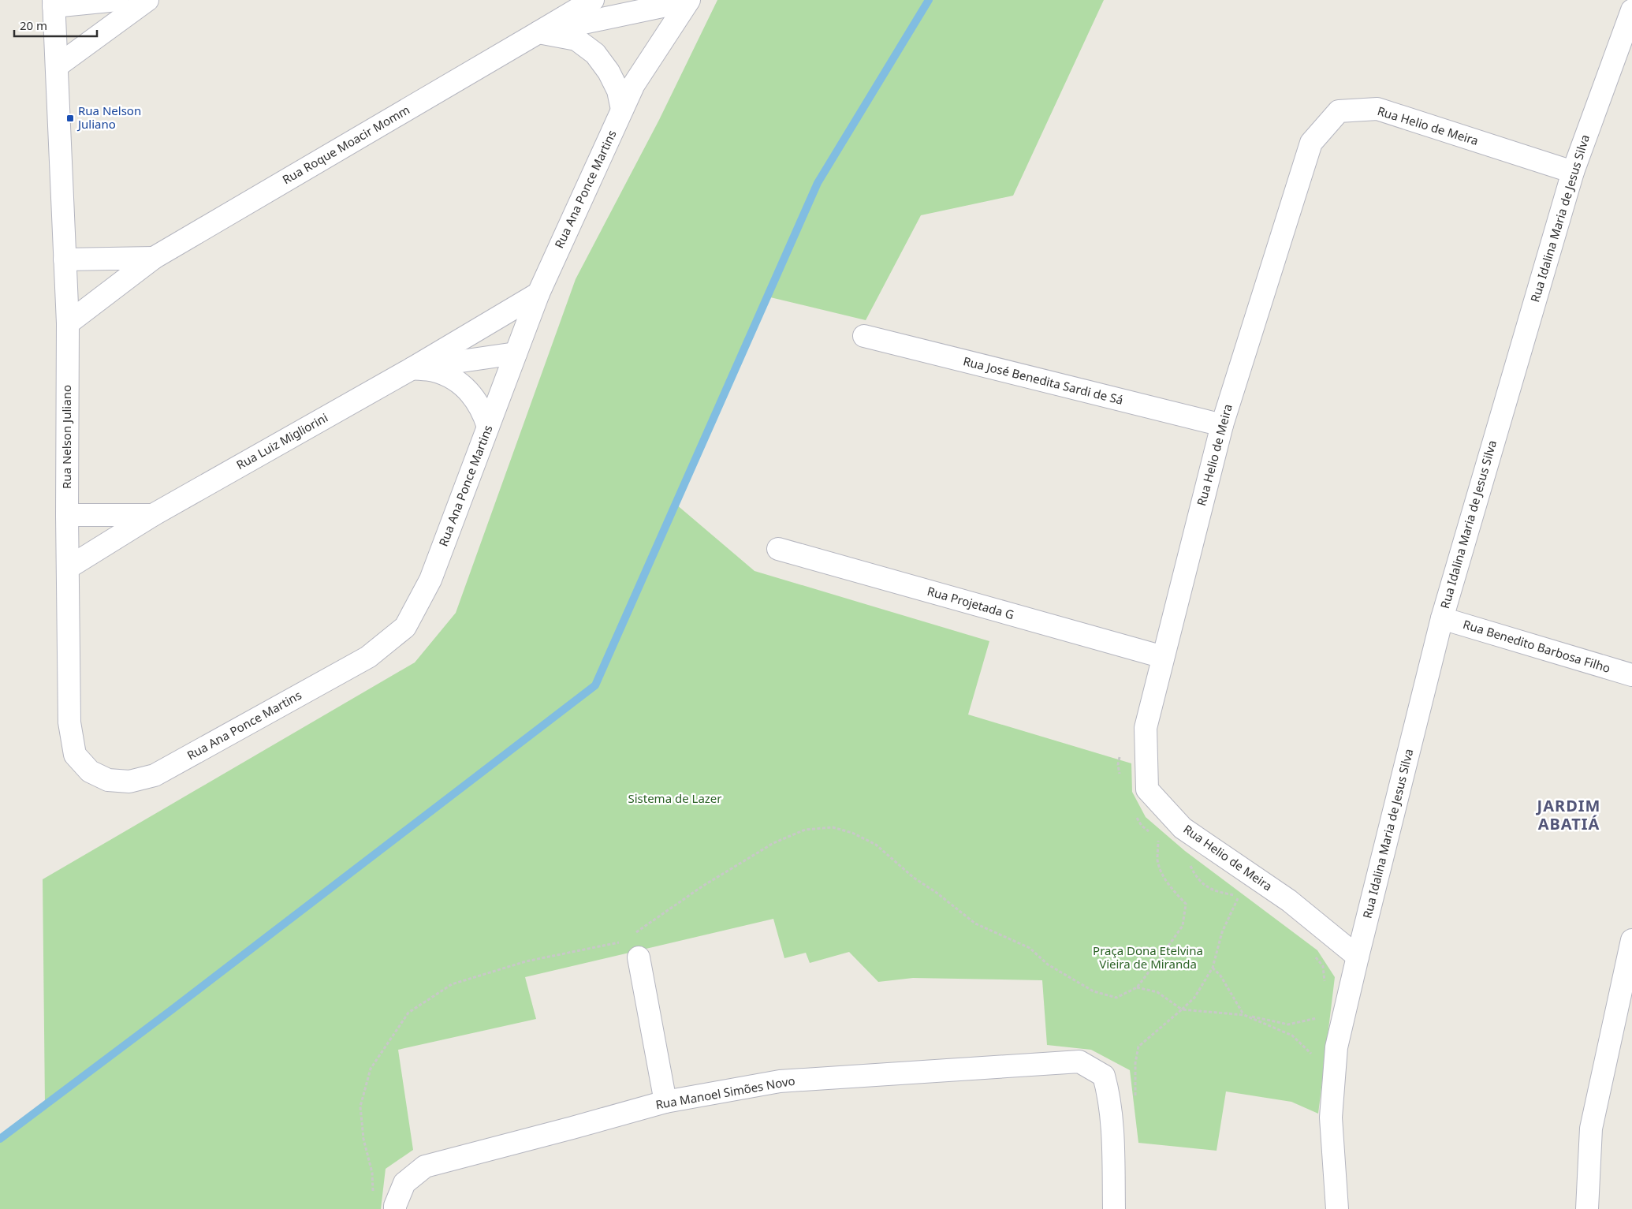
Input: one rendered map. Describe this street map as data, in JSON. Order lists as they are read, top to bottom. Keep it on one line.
{"streets":{"street":["Rua Helio de Meira","Rua Roque Moacir Momm","Rua Ana Ponce Martins","Rua Idalina Maria de Jesus Silva","Rua José Benedita Sardi de Sá","Rua Nelson Juliano","Rua Luiz Migliorini","Rua Projetada G","Rua Benedito Barbosa Filho","Rua Manoel Simões Novo"]},"crossings":[["Rua Helio de Meira","Rua Idalina Maria de Jesus Silva"],["Rua Helio de Meira","Rua José Benedita Sardi de Sá"],["Rua Helio de Meira","Rua Projetada G"],["Rua Roque Moacir Momm","Rua Ana Ponce Martins"],["Rua Roque Moacir Momm","Rua Nelson Juliano"],["Rua Ana Ponce Martins","Rua Nelson Juliano"],["Rua Ana Ponce Martins","Rua Luiz Migliorini"],["Rua Idalina Maria de Jesus Silva","Rua Benedito Barbosa Filho"],["Rua Nelson Juliano","Rua Luiz Migliorini"]],"districts":["JARDIM ABATIÁ"],"parks":["Sistema de Lazer","Praça Dona Etelvina Vieira de Miranda"],"places":{"transit":["Rua Nelson Juliano"]},"scale_bar":"20 m"}
